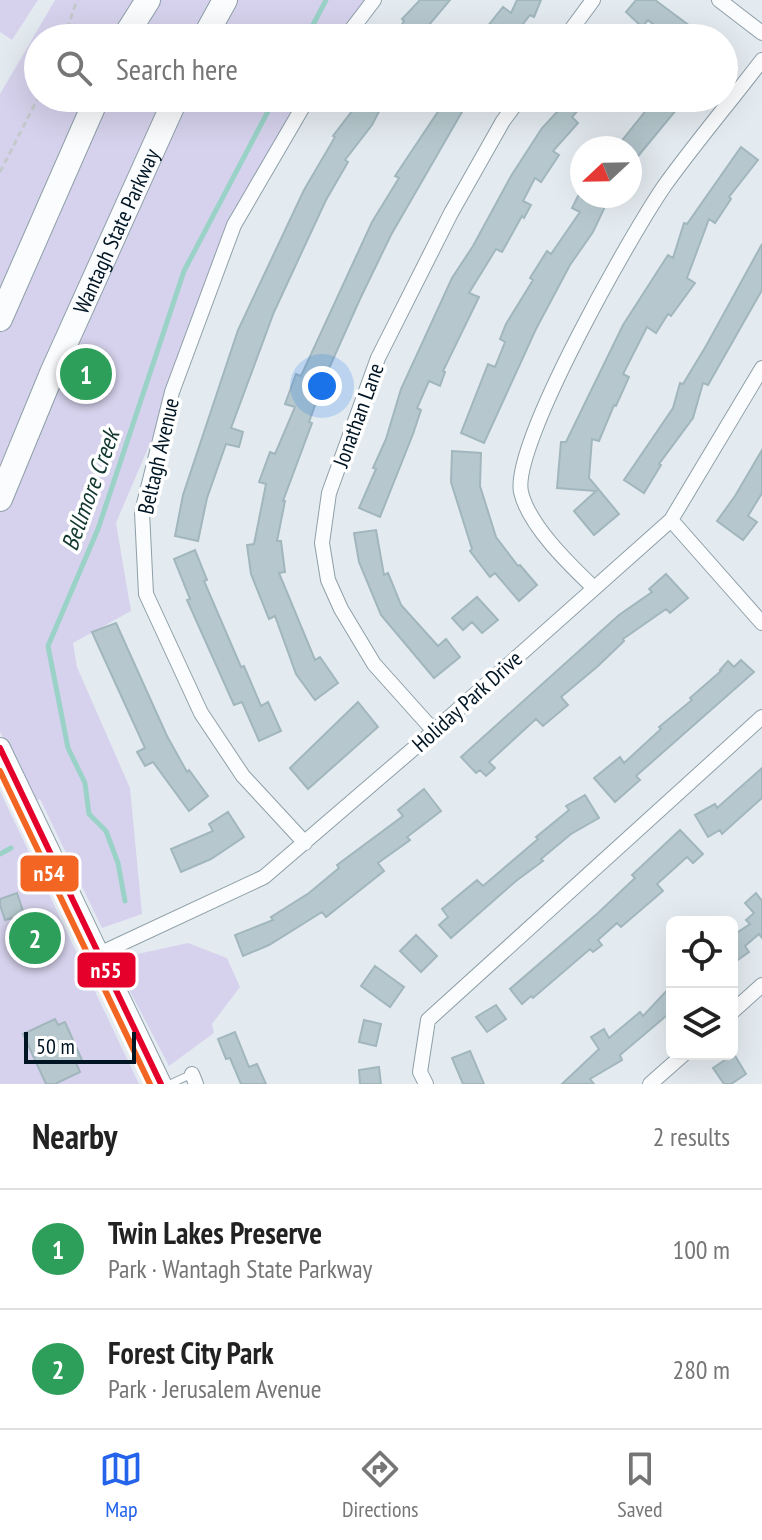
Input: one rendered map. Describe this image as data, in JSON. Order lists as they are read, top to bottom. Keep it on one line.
{"streets":{"highway":["Wantagh State Parkway"],"street":["Jonathan Lane","Beltagh Avenue","Holiday Park Drive"]},"crossings":[["Jonathan Lane","Holiday Park Drive"],["Beltagh Avenue","Holiday Park Drive"]],"water":["Bellmore Creek"],"lines":["transit line n55","transit line n54"],"scale_bar":"50 m","north":"left","page":{"search":"Search here","pins":["1","2"],"scale":"50 m","heading":["Nearby","2 results"],"list":[{"mark":"1","name":"Twin Lakes Preserve","note":"Park · Wantagh State Parkway","value":"100 m"},{"mark":"2","name":"Forest City Park","note":"Park · Jerusalem Avenue","value":"280 m"}],"nav":["Map","Directions","Saved"]}}
